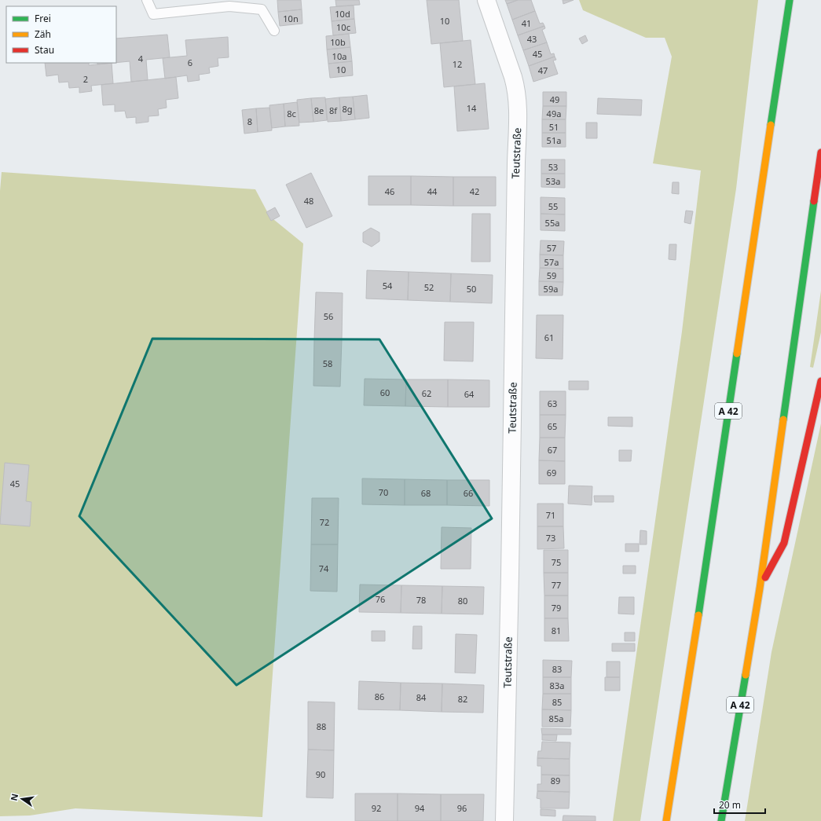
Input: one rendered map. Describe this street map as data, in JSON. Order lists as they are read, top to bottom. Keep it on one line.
{"streets":{"highway":["A 42"],"street":["Teutstraße"]},"house_numbers":["10d","10n","10","41","10c","43","10b","45","10a","4","6","12","10","47","2","49","14","8g","8e","8f","8c","49a","8","51","51a","53","53a","46","44","42","48","55","55a","57","57a","59","54","52","50","59a","56","61","58","60","62","64","63","65","67","69","45","70","68","66","71","72","73","75","74","77","76","78","80","79","81","83","83a","86","84","82","85","85a","88","90","89","92","94","96"],"legend":["Frei","Zäh","Stau"],"scale_bar":"20 m","north":"left"}
